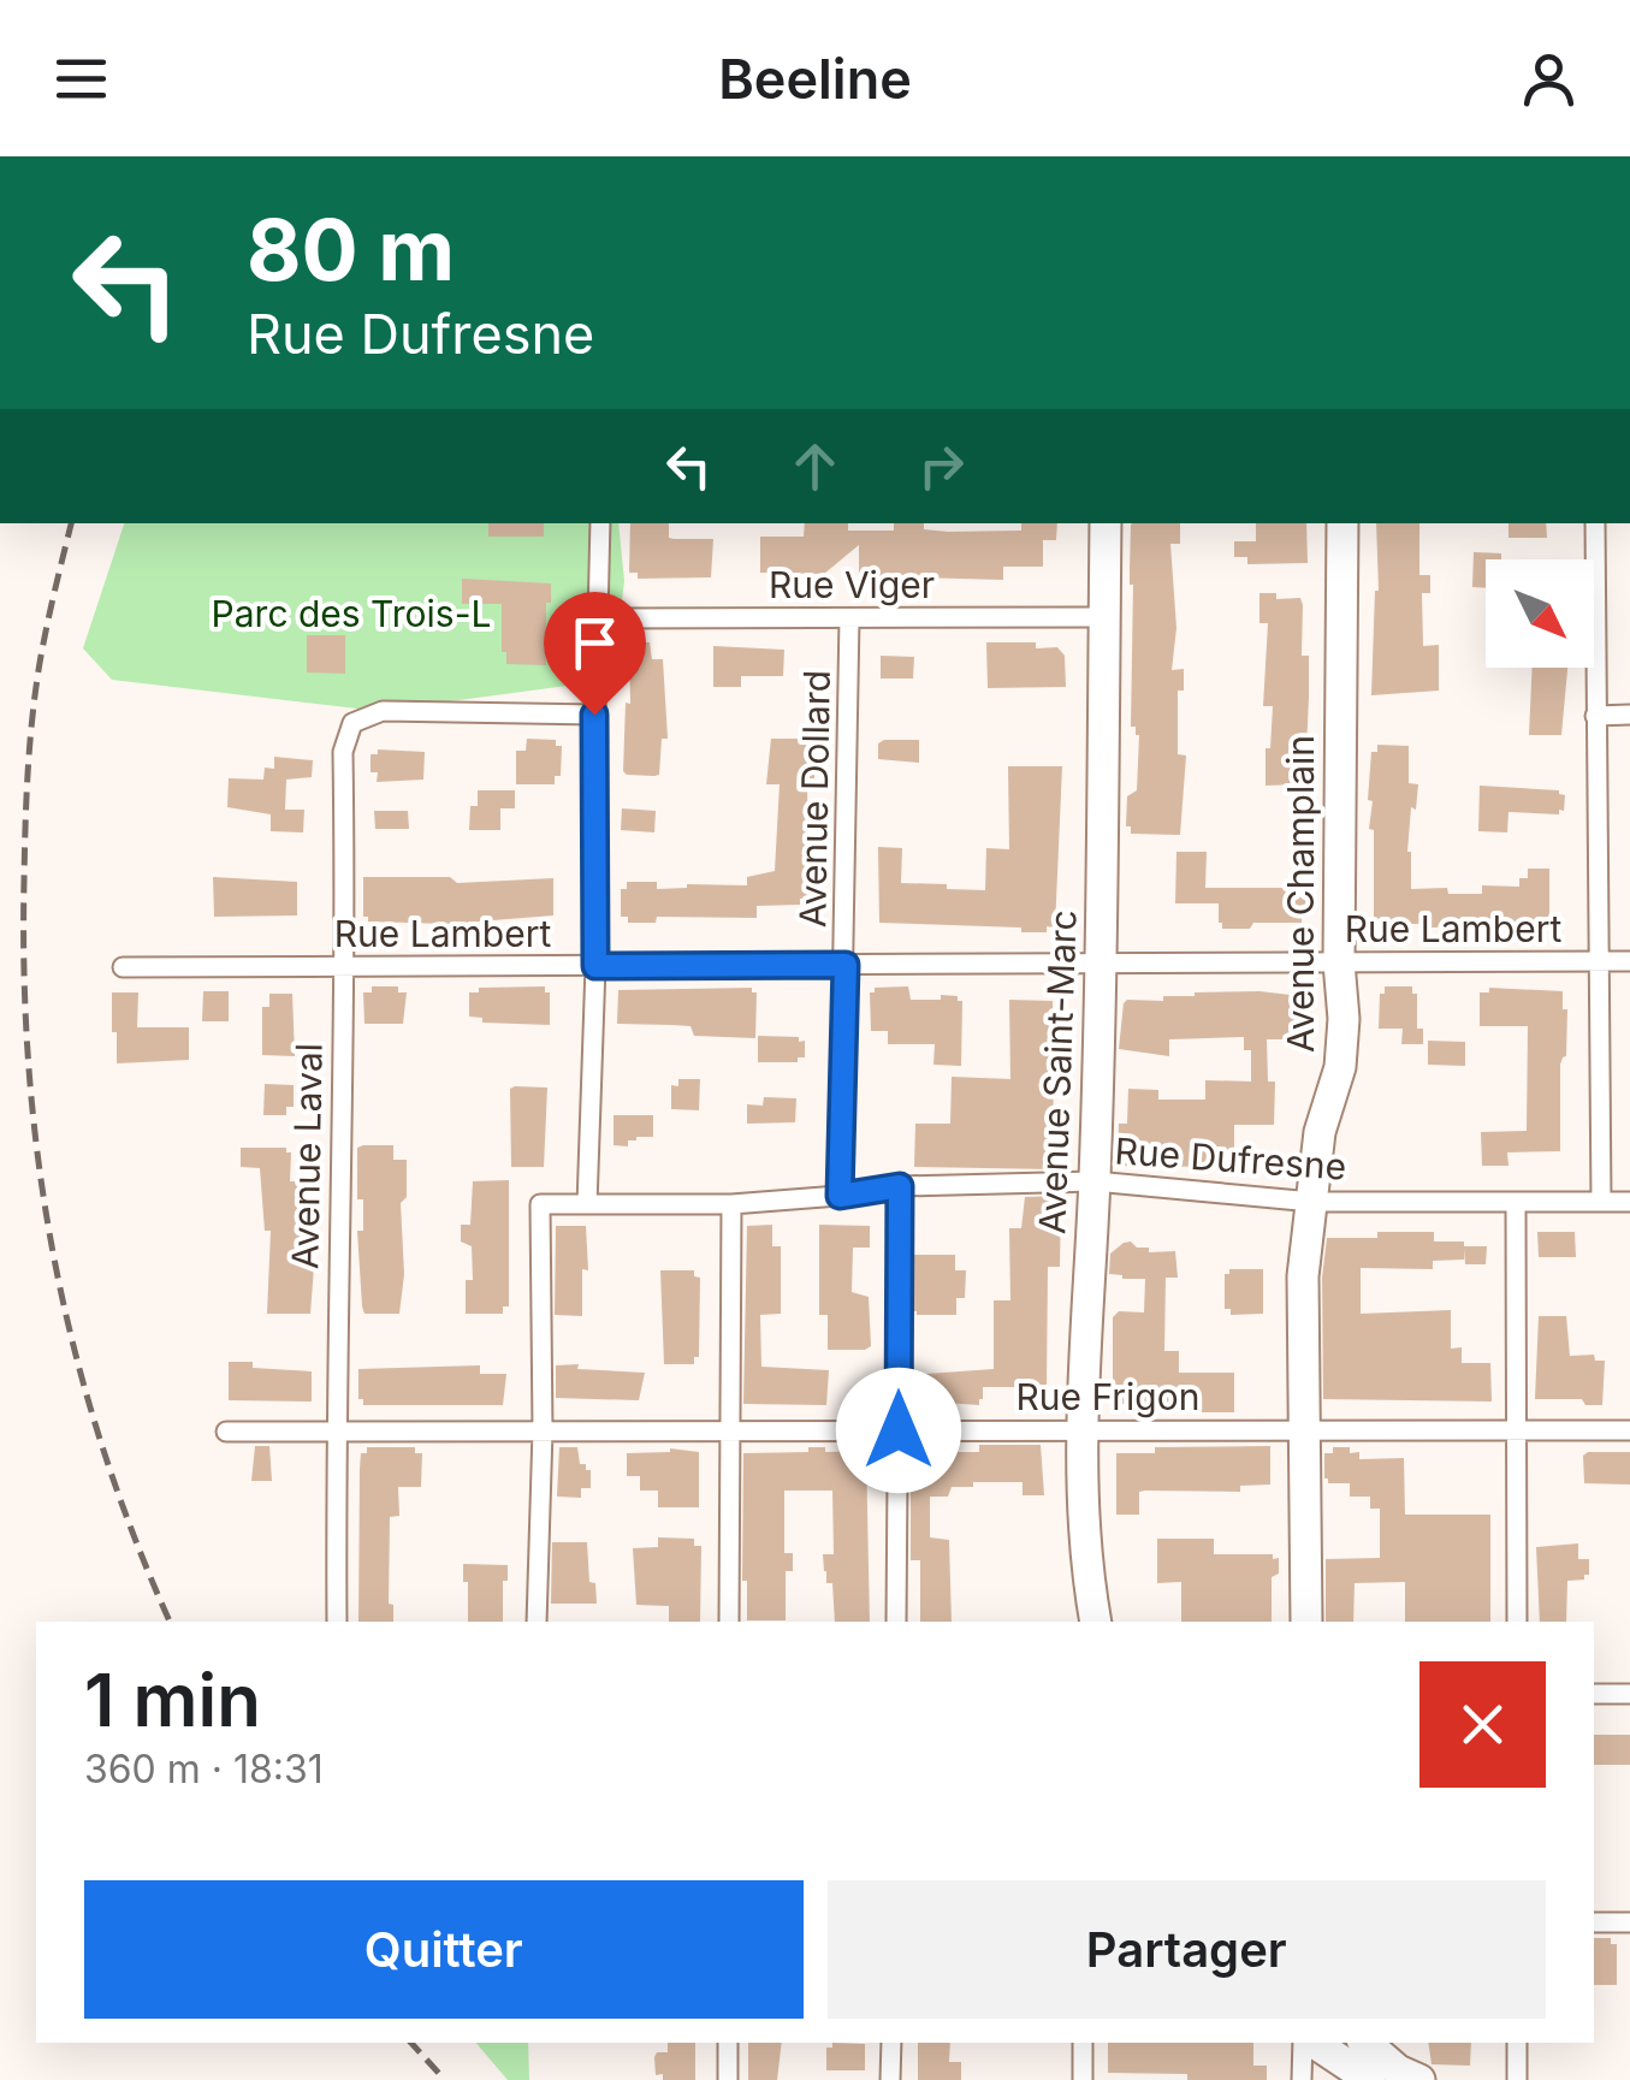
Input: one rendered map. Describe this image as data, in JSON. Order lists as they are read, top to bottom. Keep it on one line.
{"streets":{"main road":["Avenue Champlain","Avenue Saint-Marc"],"street":["Rue Viger","Avenue Dollard","Rue Lambert","Avenue Laval","Rue Dufresne","Rue Frigon"]},"crossings":[["Rue Viger","Avenue Dollard"],["Rue Viger","Avenue Saint-Marc"],["Avenue Dollard","Rue Lambert"],["Avenue Dollard","Rue Dufresne"],["Avenue Champlain","Rue Lambert"],["Avenue Champlain","Rue Dufresne"],["Avenue Champlain","Rue Frigon"],["Rue Lambert","Avenue Saint-Marc"],["Rue Lambert","Avenue Laval"],["Avenue Saint-Marc","Rue Dufresne"],["Avenue Saint-Marc","Rue Frigon"],["Avenue Laval","Rue Frigon"],["Rue Dufresne","Rue Frigon"]],"parks":["Parc des Trois-L"],"north":"bottom right","page":{"header":"Beeline","turn":["80 m","Rue Dufresne"],"heading":["1 min","360 m · 18:31"],"buttons":["Quitter","Partager"]}}
